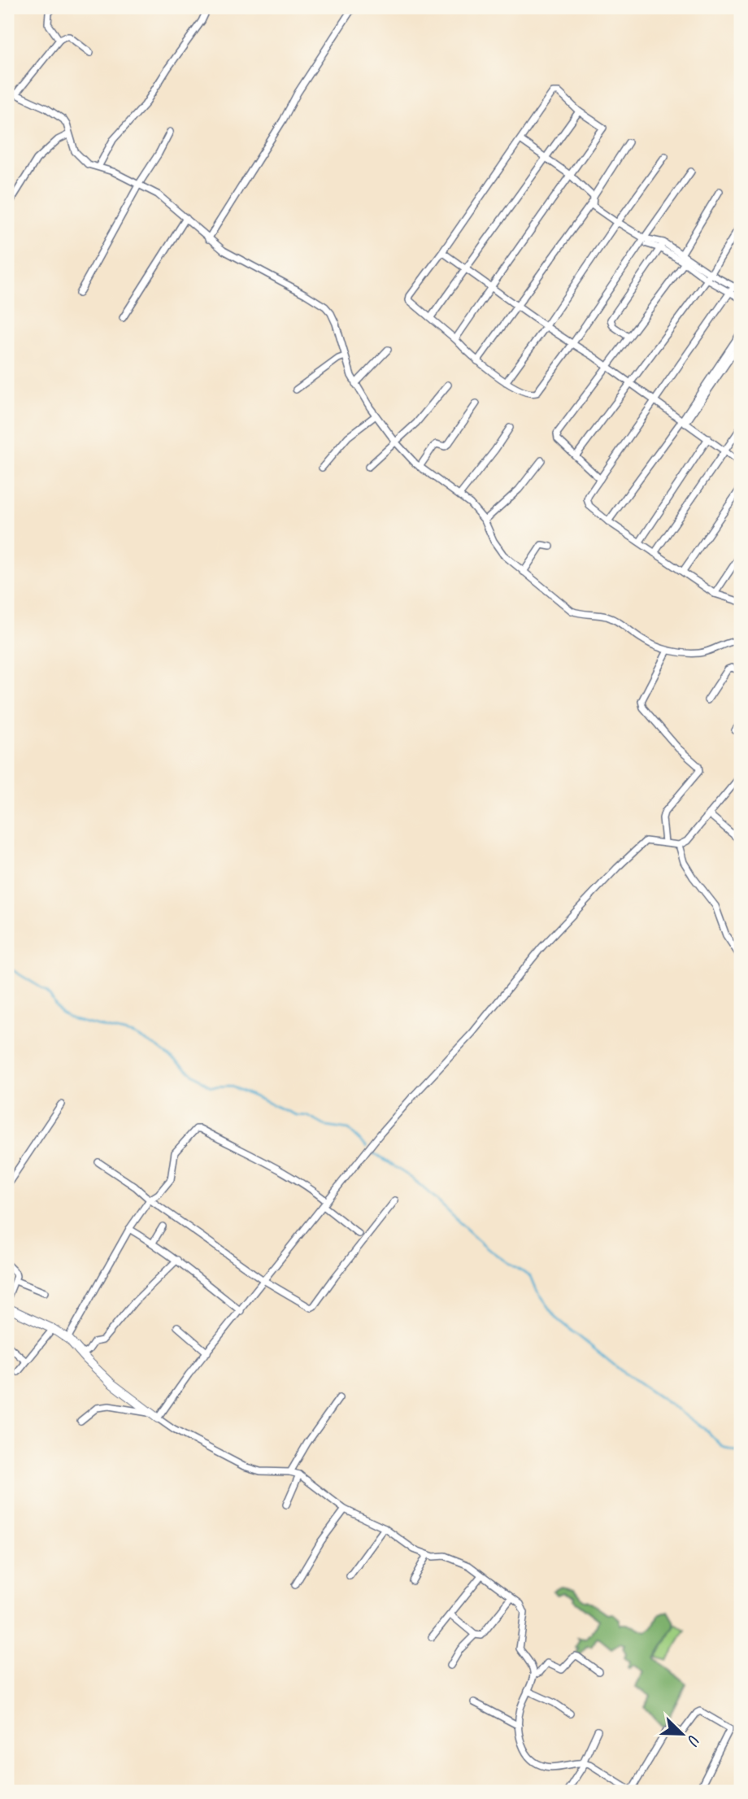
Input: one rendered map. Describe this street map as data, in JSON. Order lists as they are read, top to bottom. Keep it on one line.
{"north":"bottom right"}
